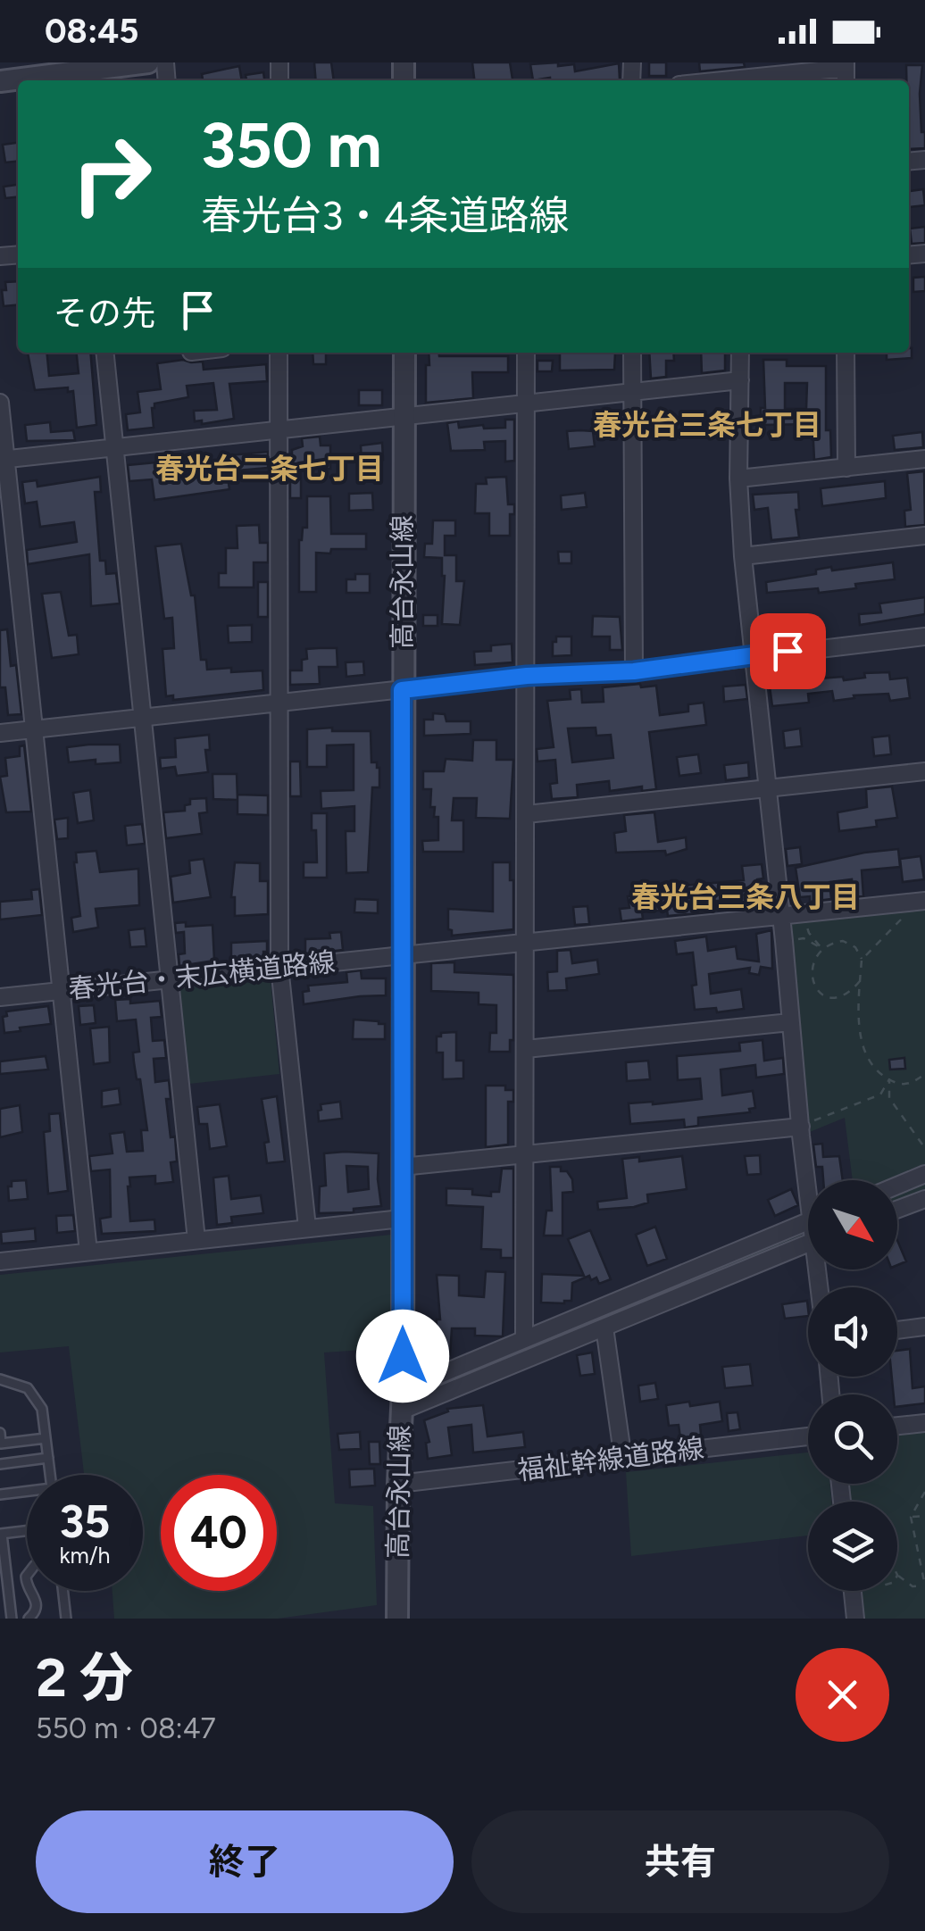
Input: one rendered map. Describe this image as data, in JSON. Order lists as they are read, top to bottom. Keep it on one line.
{"streets":{"street":["高台永山線","春光台・末広横道路線","福祉幹線道路線"]},"crossings":[["高台永山線","春光台・末広横道路線"],["高台永山線","福祉幹線道路線"]],"districts":["春光台三条七丁目","春光台二条七丁目","春光台三条八丁目"],"north":"bottom right","page":{"status":"08:45","turn":["350 m","春光台3・4条道路線"],"then":"その先","speed":"35 km/h","limit":"40","heading":["2 分","550 m · 08:47"],"buttons":["終了","共有"]}}
